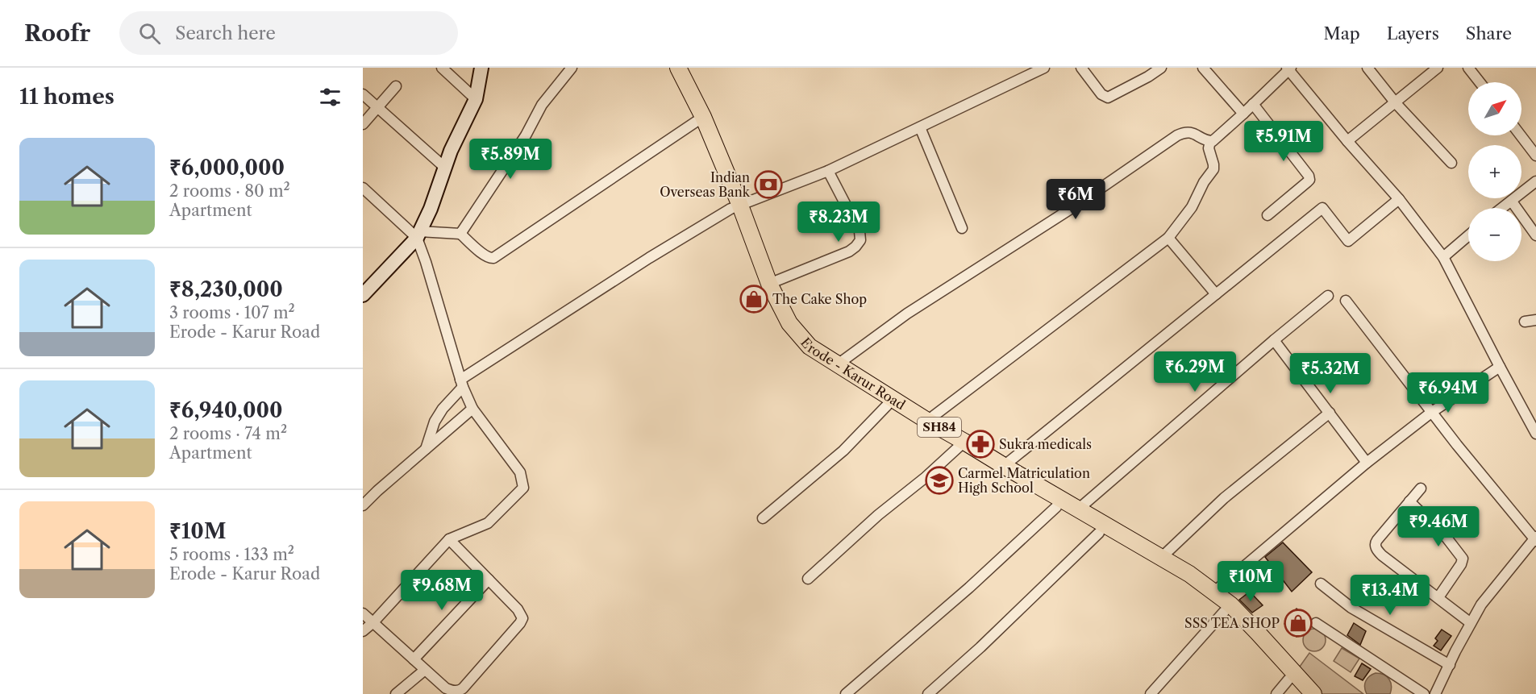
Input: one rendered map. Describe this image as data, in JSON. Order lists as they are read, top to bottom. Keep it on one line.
{"streets":{"main road":["Erode - Karur Road","SH84"]},"places":{"bank":["Indian Overseas Bank"],"shop":["The Cake Shop","SSS TEA SHOP"],"pharmacy":["Sukra medicals"],"school or university":["Carmel Matriculation High School"]},"north":"top right","page":{"header":"Roofr","search":"Search here","nav":["Map","Layers","Share"],"heading":"11 homes","map_buttons":["+","−"],"price":["₹5.91M","₹5.89M","₹6M","₹8.23M","₹6.29M","₹5.32M","₹6.94M","₹9.46M","₹10M","₹9.68M","₹13.4M"],"list":[{"name":"₹6,000,000","note":"2 rooms · 80 m² · Apartment"},{"name":"₹8,230,000","note":"3 rooms · 107 m² · Erode - Karur Road"},{"name":"₹6,940,000","note":"2 rooms · 74 m² · Apartment"},{"name":"₹10M","note":"5 rooms · 133 m² · Erode - Karur Road"}]}}
